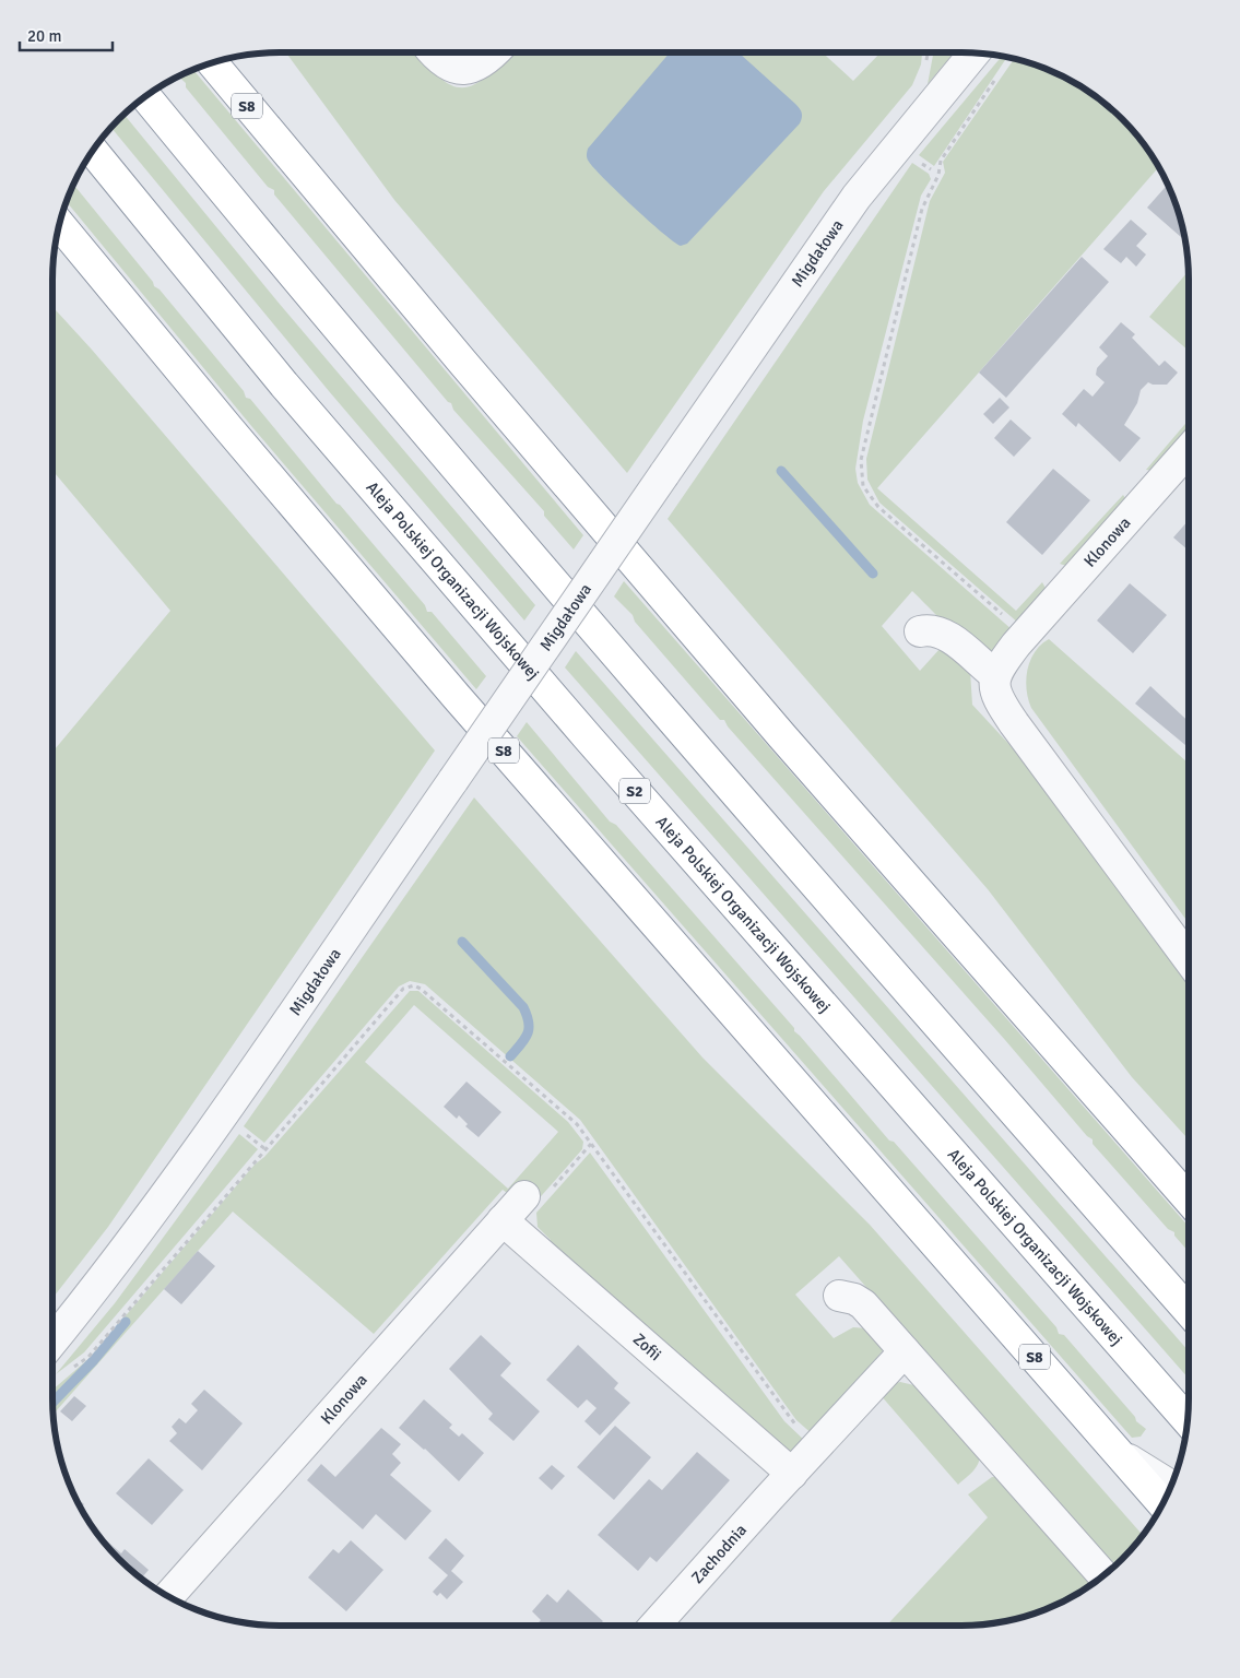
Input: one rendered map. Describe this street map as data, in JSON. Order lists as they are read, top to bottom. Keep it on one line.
{"streets":{"highway":["S8","Aleja Polskiej Organizacji Wojskowej","S2"],"street":["Migdałowa","Klonowa","Zofii","Zachodnia"]},"crossings":[["Klonowa","Zofii"],["Zofii","Zachodnia"]],"scale_bar":"20 m"}
